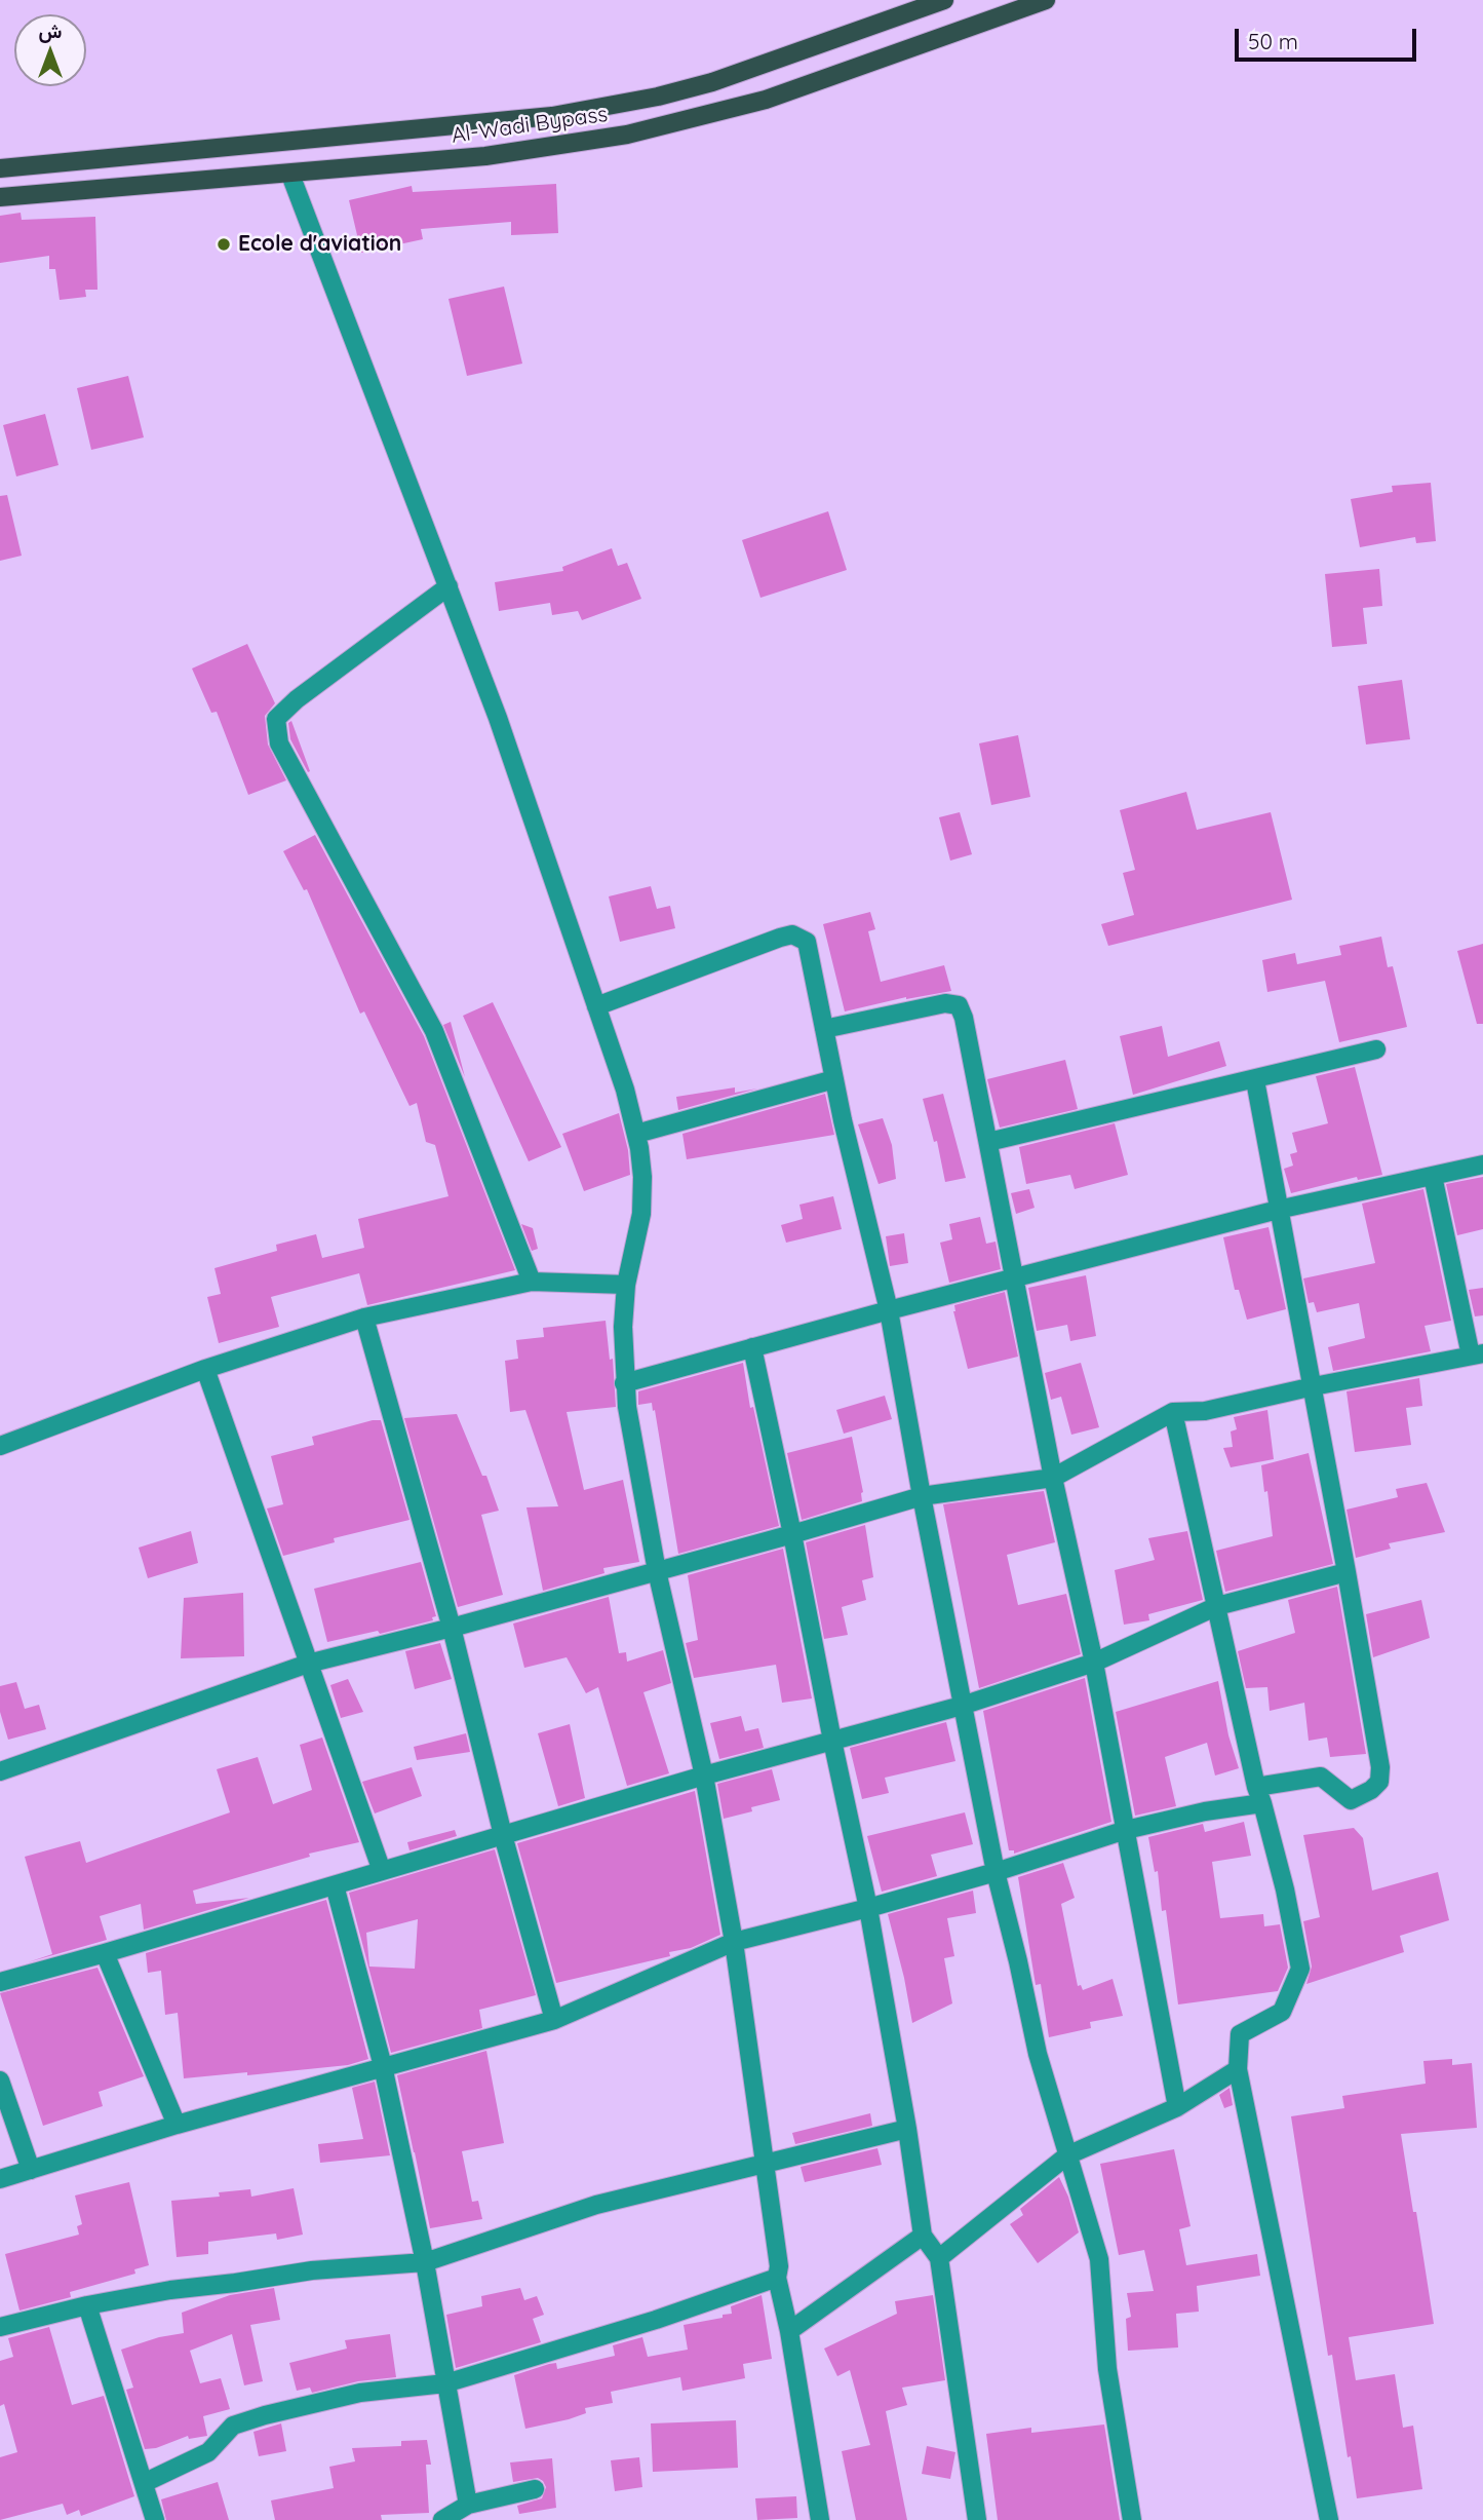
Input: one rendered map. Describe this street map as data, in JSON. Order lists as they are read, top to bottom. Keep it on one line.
{"streets":{"main road":["Al-Wadi Bypass"]},"places":["Ecole d'aviation"],"scale_bar":"50 m","north":"top"}
